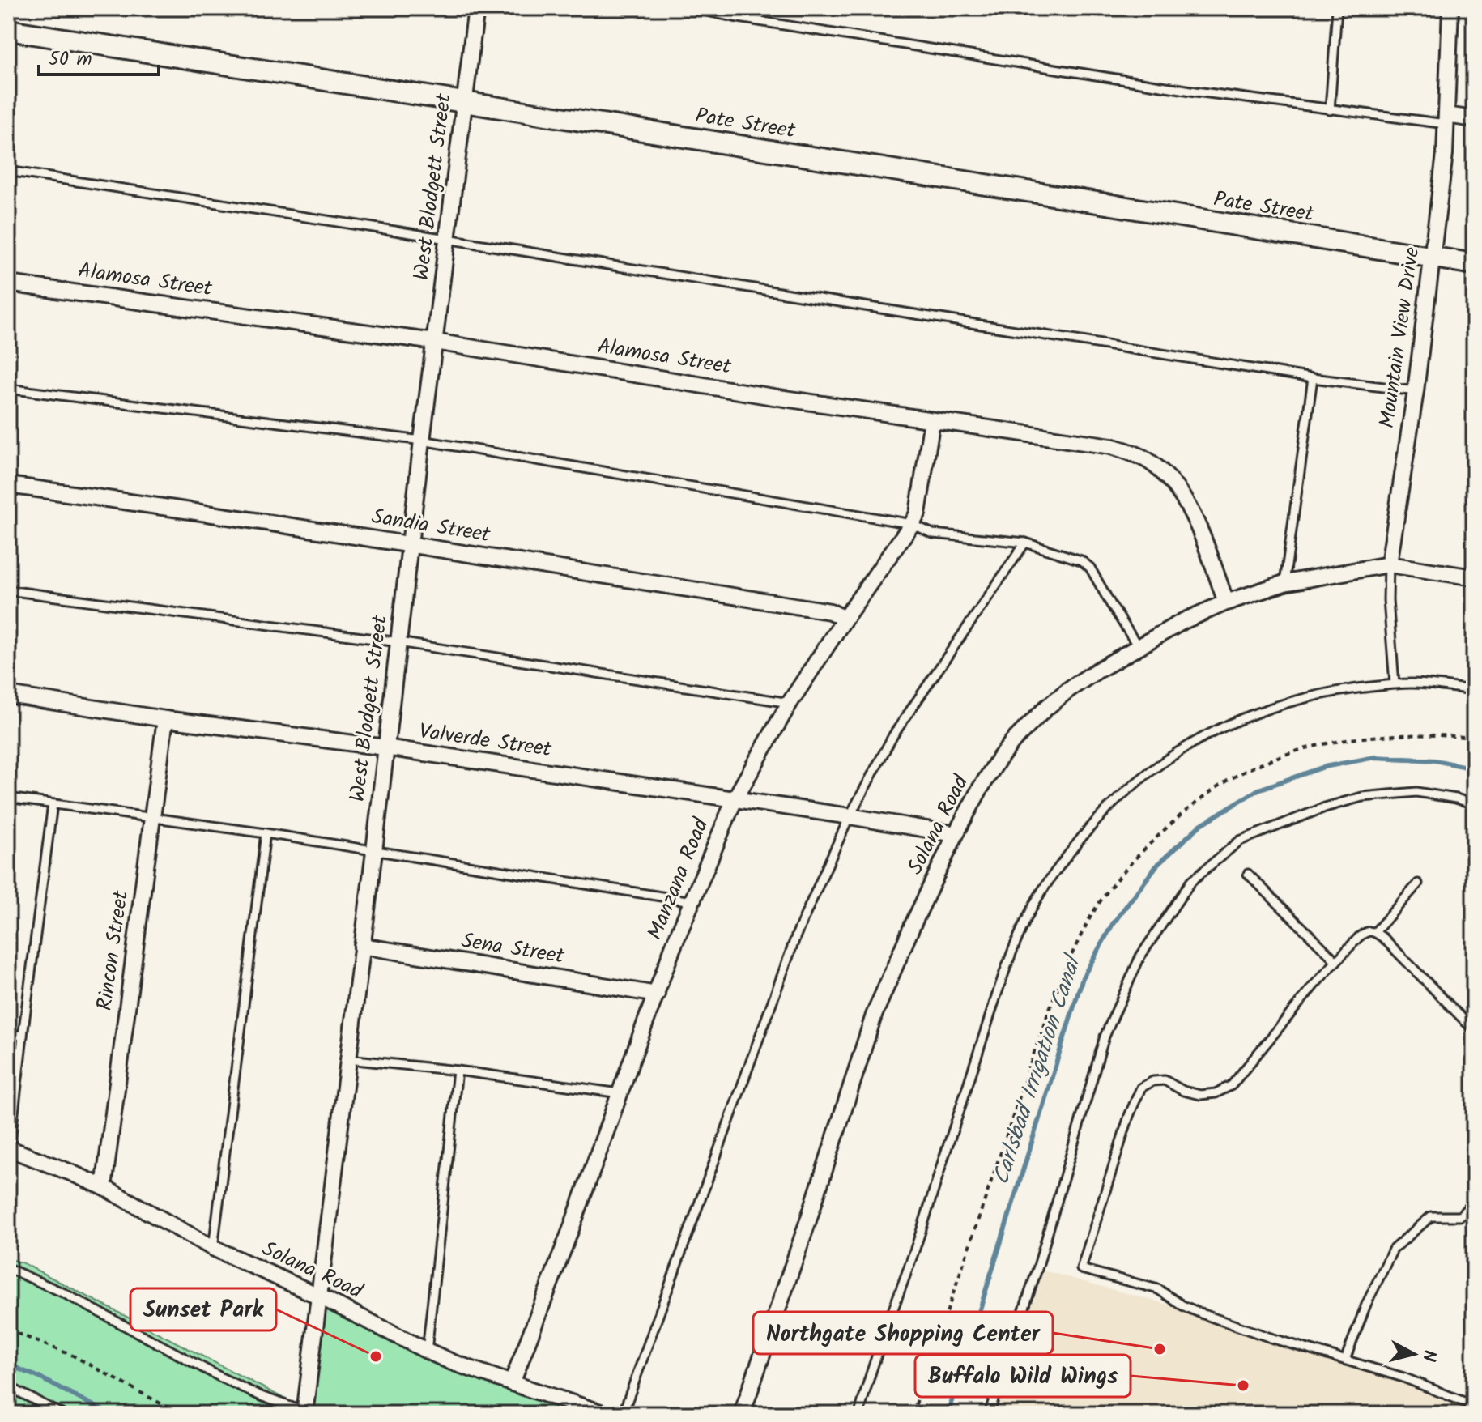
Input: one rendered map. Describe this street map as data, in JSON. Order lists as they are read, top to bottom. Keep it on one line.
{"streets":{"street":["Pate Street","West Blodgett Street","Alamosa Street","Mountain View Drive","Sandia Street","Valverde Street","Solana Road","Manzana Road","Sena Street","Rincon Street"]},"crossings":[["Pate Street","West Blodgett Street"],["Pate Street","Mountain View Drive"],["West Blodgett Street","Alamosa Street"],["West Blodgett Street","Sandia Street"],["West Blodgett Street","Valverde Street"],["West Blodgett Street","Solana Road"],["West Blodgett Street","Sena Street"],["Alamosa Street","Solana Road"],["Alamosa Street","Manzana Road"],["Mountain View Drive","Solana Road"],["Sandia Street","Manzana Road"],["Valverde Street","Solana Road"],["Valverde Street","Manzana Road"],["Valverde Street","Rincon Street"],["Solana Road","Manzana Road"],["Solana Road","Rincon Street"],["Manzana Road","Sena Street"]],"water":["Carlsbad Irrigation Canal"],"places":["Northgate Shopping Center","Sunset Park","Buffalo Wild Wings"],"scale_bar":"50 m","north":"right"}
